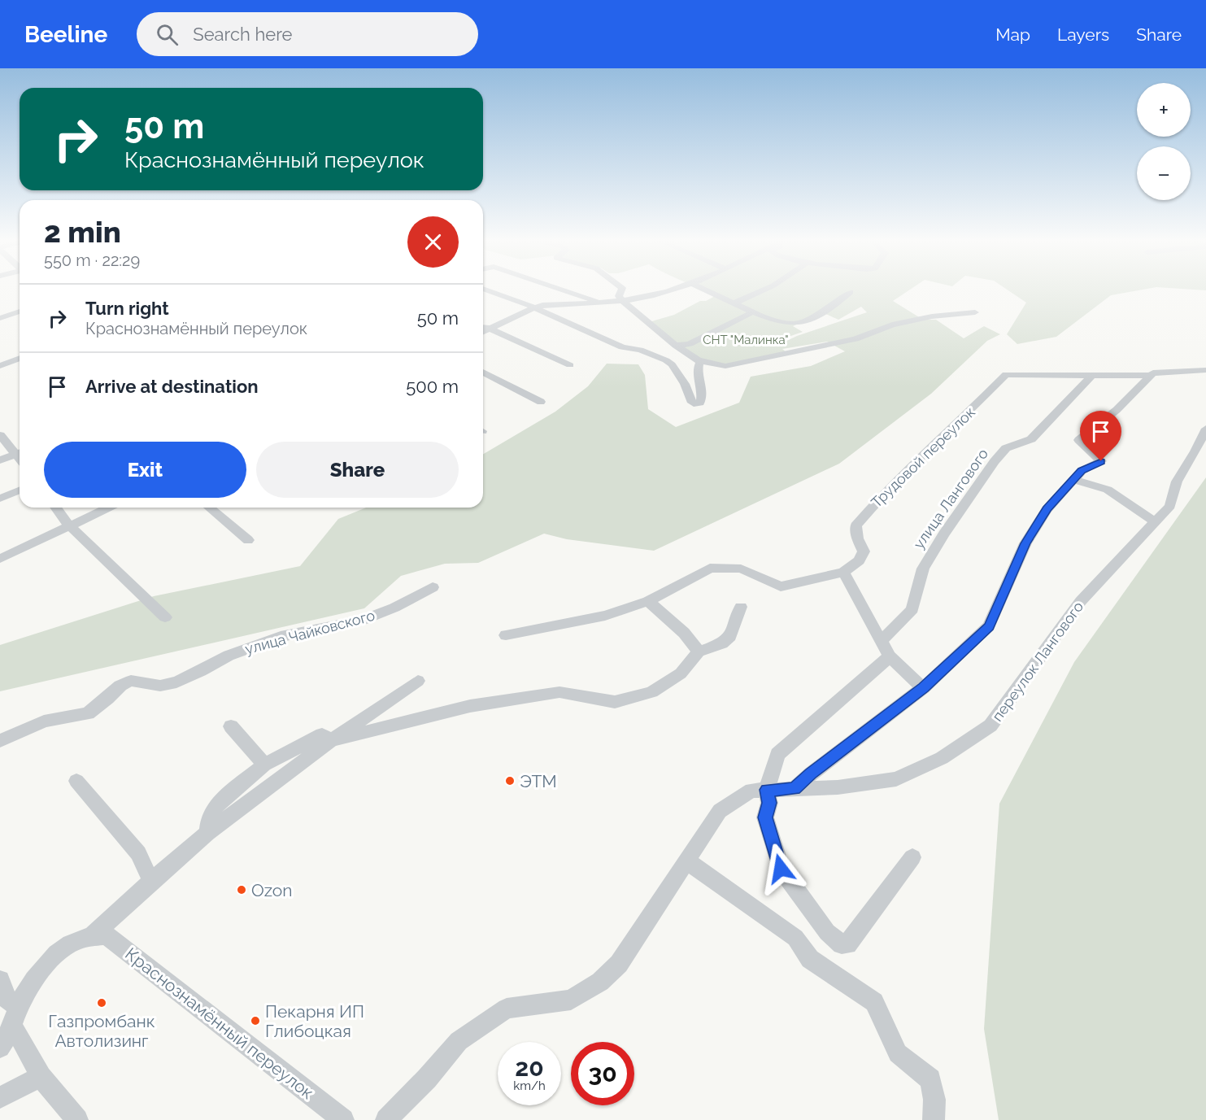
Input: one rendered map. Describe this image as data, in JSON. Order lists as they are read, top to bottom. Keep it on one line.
{"streets":{"street":["Трудовой переулок","улица Лангового","улица Чайковского","переулок Лангового","Краснознамённый переулок"]},"crossings":[["Трудовой переулок","улица Лангового"]],"parks":["СНТ \"Малинка\""],"places":["ЭТМ","Ozon","Газпромбанк Автолизинг","Пекарня ИП Глибоцкая"],"page":{"header":"Beeline","search":"Search here","nav":["Map","Layers","Share"],"map_buttons":["+","−"],"turn":["50 m","Краснознамённый переулок"],"heading":["2 min","550 m · 22:29"],"list":[{"name":"Turn right","note":"Краснознамённый переулок","value":"50 m"},{"name":"Arrive at destination","value":"500 m"}],"buttons":["Exit","Share"],"speed":"20 km/h","limit":"30"}}
